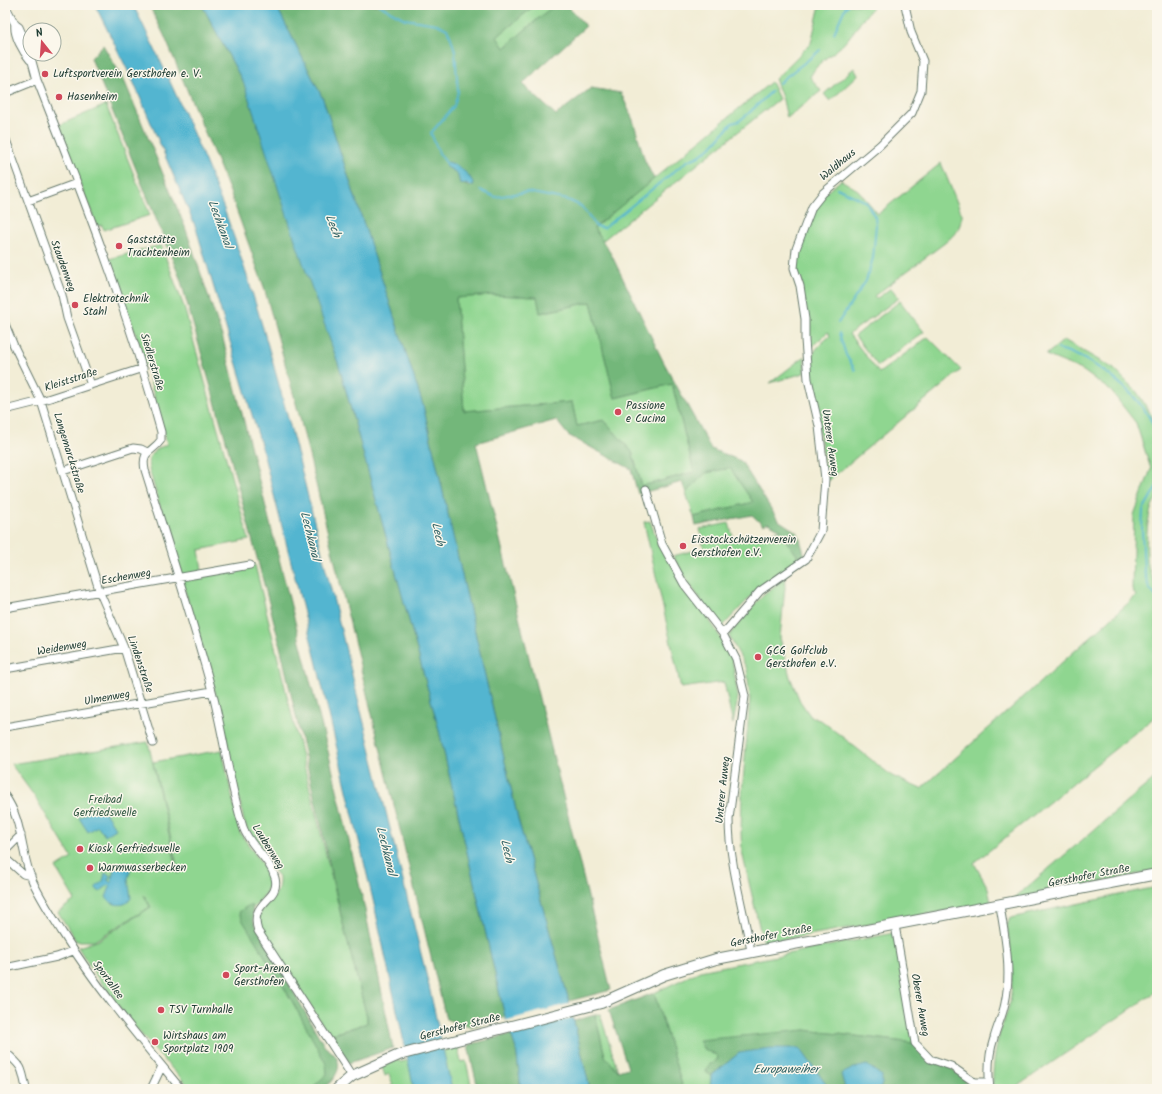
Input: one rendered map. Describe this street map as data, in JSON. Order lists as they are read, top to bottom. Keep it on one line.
{"streets":{"main road":["Gersthofer Straße"],"street":["Waldhaus","Staudenweg","Siedlerstraße","Kleiststraße","Unterer Auweg","Langemarckstraße","Eschenweg","Weidenweg","Lindenstraße","Ulmenweg","Laubenweg","Sportallee","Oberer Auweg"]},"crossings":[["Waldhaus","Unterer Auweg"],["Staudenweg","Kleiststraße"],["Siedlerstraße","Kleiststraße"],["Kleiststraße","Langemarckstraße"],["Unterer Auweg","Gersthofer Straße"],["Langemarckstraße","Eschenweg"],["Langemarckstraße","Lindenstraße"],["Eschenweg","Lindenstraße"],["Eschenweg","Laubenweg"],["Weidenweg","Lindenstraße"],["Lindenstraße","Ulmenweg"],["Ulmenweg","Laubenweg"],["Laubenweg","Gersthofer Straße"],["Gersthofer Straße","Oberer Auweg"]],"water":["Lechkanal","Lech","Europaweiher"],"parks":["Freibad Gerfriedswelle"],"places":["Luftsportverein Gersthofen e. V.","Hasenheim","Gaststätte Trachtenheim","Elektrotechnik Stahl","Passione e Cucina","Eisstockschützenverein Gersthofen e.V.","GCG Golfclub Gersthofen e.V.","Kiosk Gerfriedswelle","Warmwasserbecken","Sport-Arena Gersthofen","TSV Turnhalle","Wirtshaus am Sportplatz 1909"],"north":"top"}
